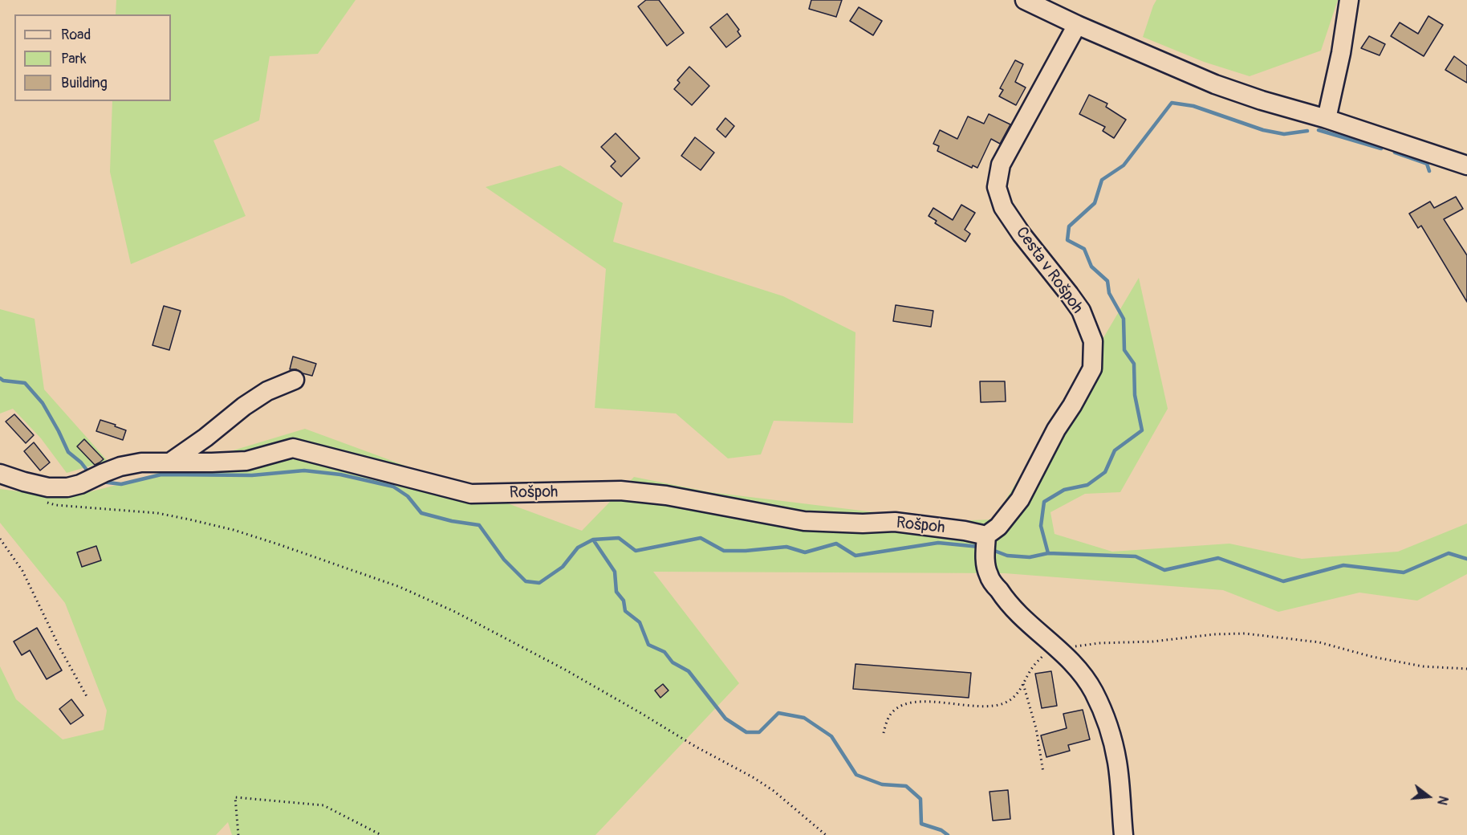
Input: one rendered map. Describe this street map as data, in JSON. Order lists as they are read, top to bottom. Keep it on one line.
{"streets":{"street":["Cesta v Rošpoh","Rošpoh"]},"crossings":[["Cesta v Rošpoh","Rošpoh"]],"legend":["Road","Park","Building"],"north":"right"}
